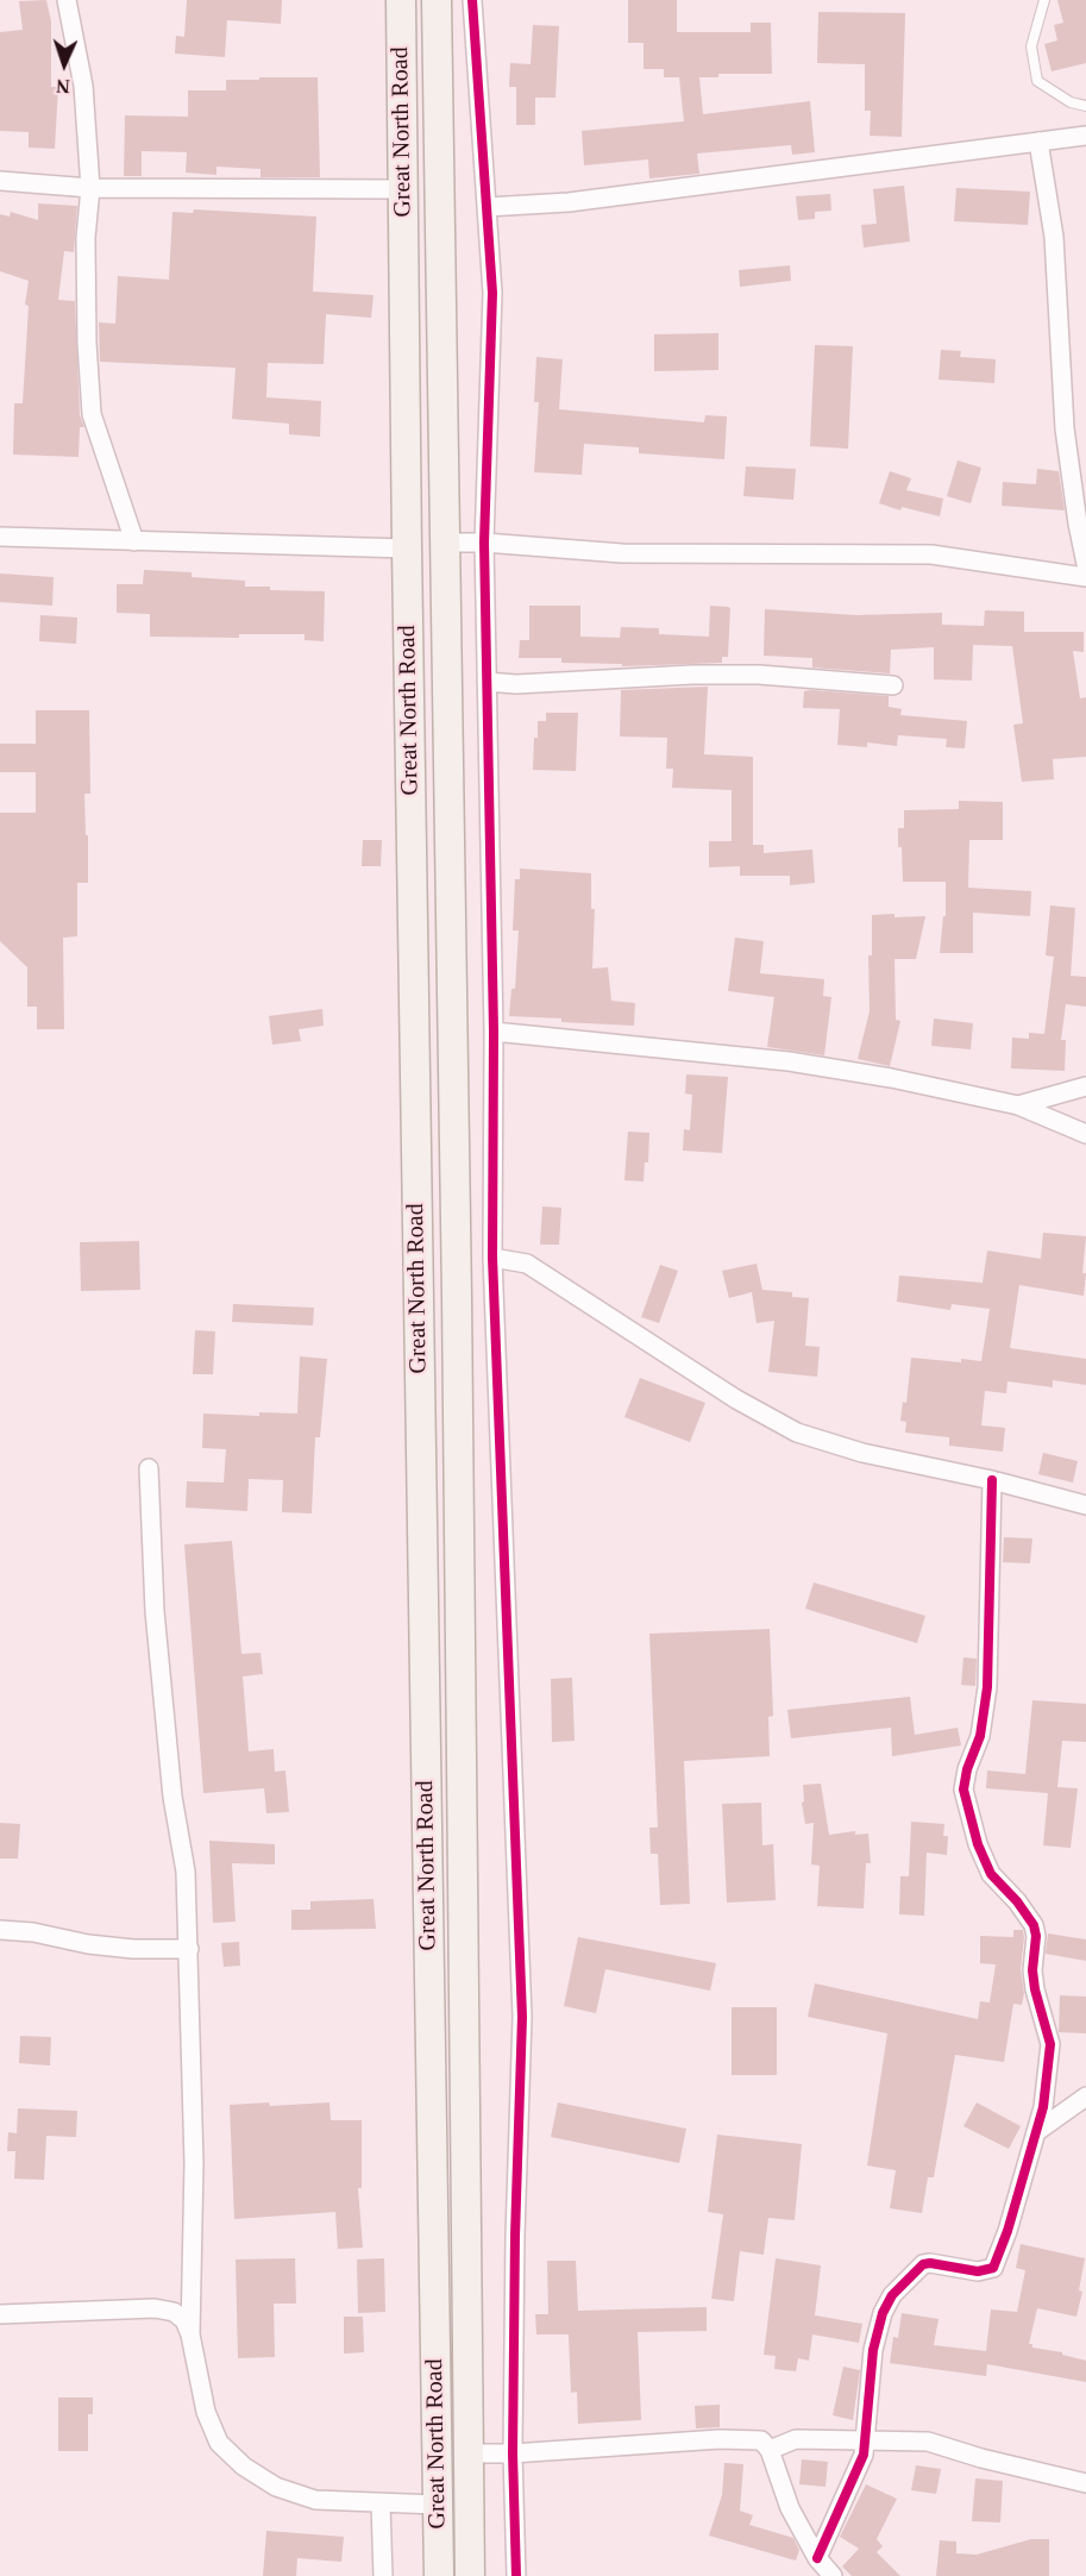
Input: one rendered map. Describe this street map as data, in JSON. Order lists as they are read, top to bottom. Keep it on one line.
{"streets":{"main road":["Great North Road"]},"north":"bottom"}
